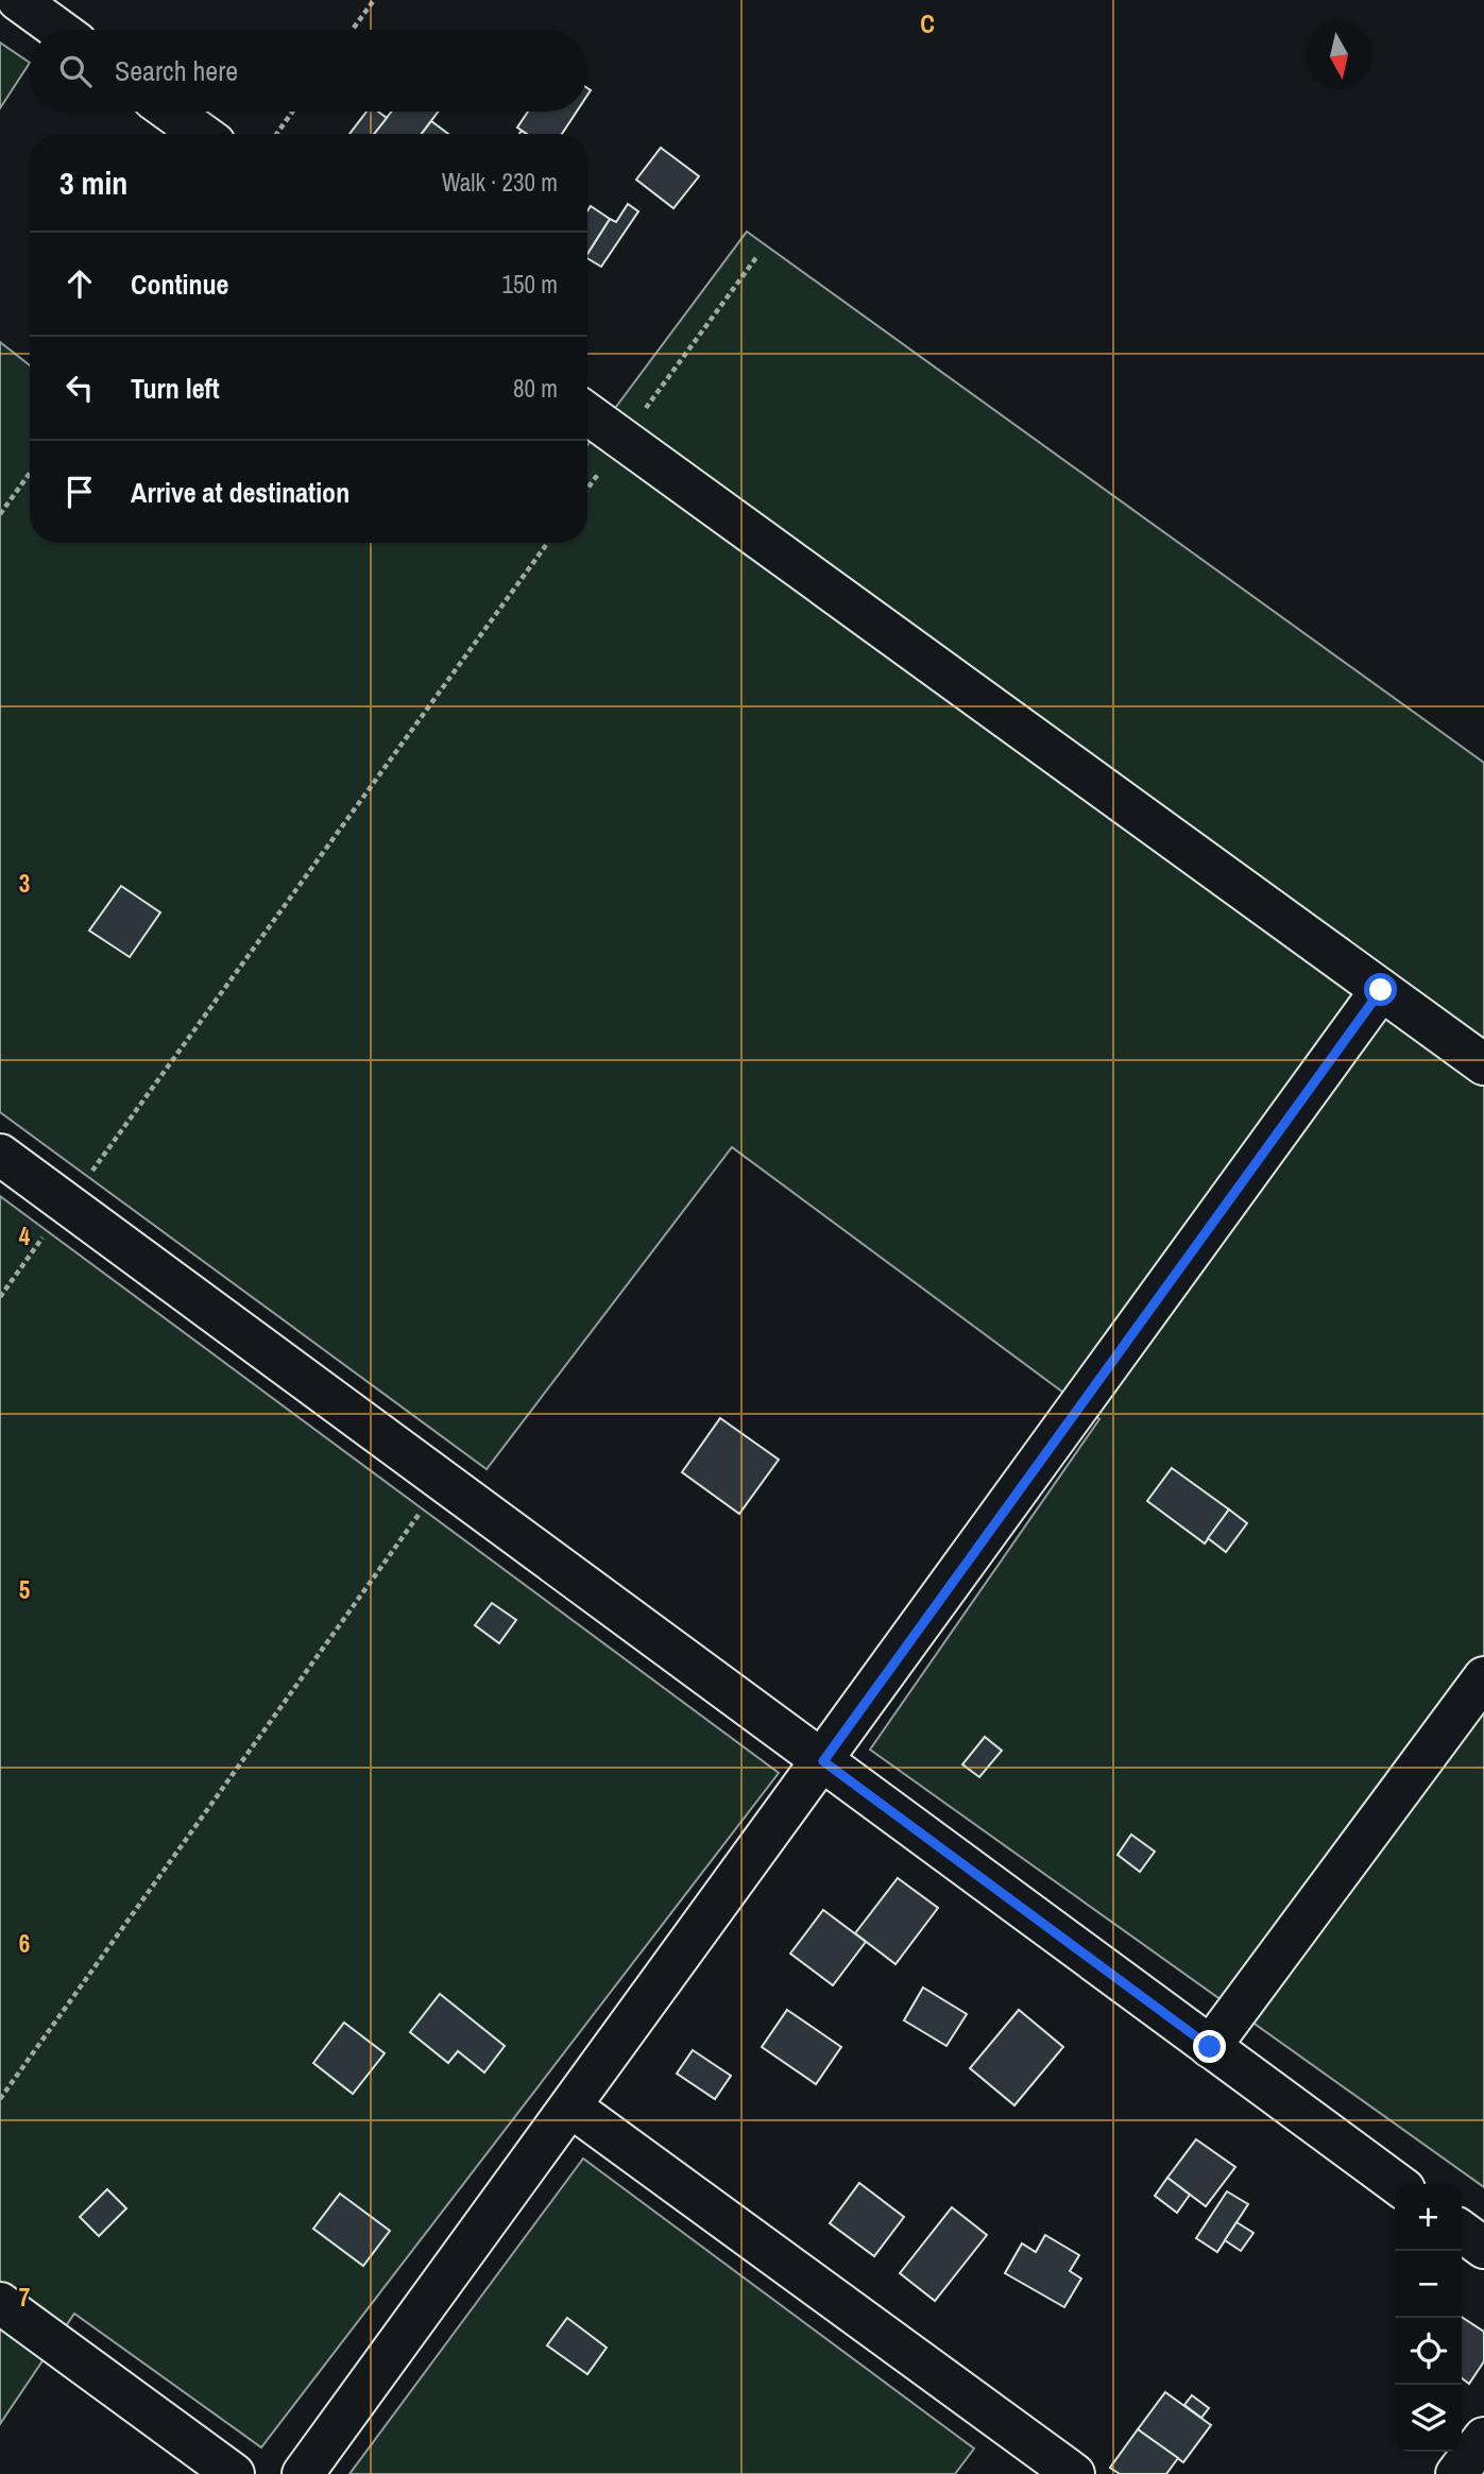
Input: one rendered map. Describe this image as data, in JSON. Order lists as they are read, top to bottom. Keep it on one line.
{"north":"bottom","page":{"search":"Search here","heading":["3 min","Walk · 230 m"],"list":[["Continue","150 m"],["Turn left","80 m"],"Arrive at destination"],"map_buttons":["+","−"]},"grid":{"columns":["C"],"rows":["3","4","5","6","7"]}}
